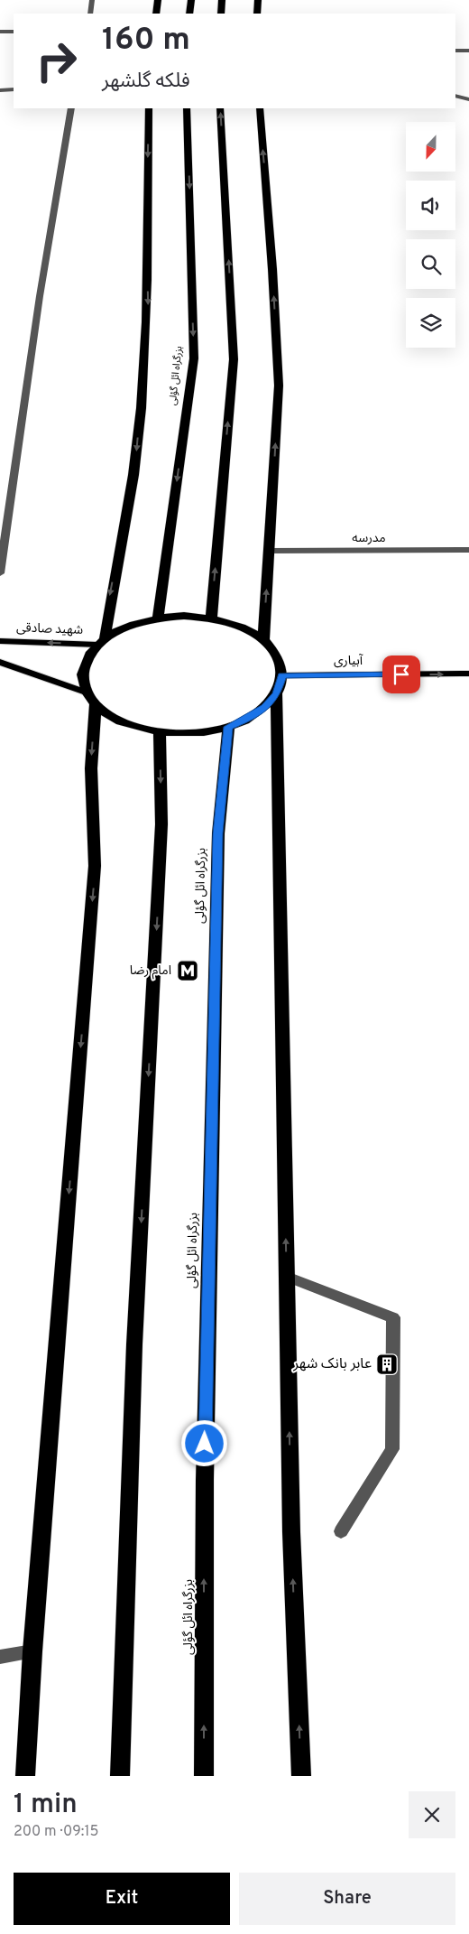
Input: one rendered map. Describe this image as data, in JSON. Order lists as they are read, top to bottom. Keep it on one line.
{"streets":{"highway":["بزرگراه ائل گؤلی"],"main road":["شهید صادقی","آبیاری"],"street":["مدرسه"]},"crossings":[["بزرگراه ائل گؤلی","شهید صادقی"],["بزرگراه ائل گؤلی","آبیاری"],["شهید صادقی","آبیاری"]],"one_way":["آبیاری"],"places":{"metro station":["امام رضا"],"building":["عابر بانک شهر"]},"north":"bottom","page":{"turn":["160 m","فلکه گلشهر"],"heading":["1 min","200 m · 09:15"],"buttons":["Exit","Share"]}}
